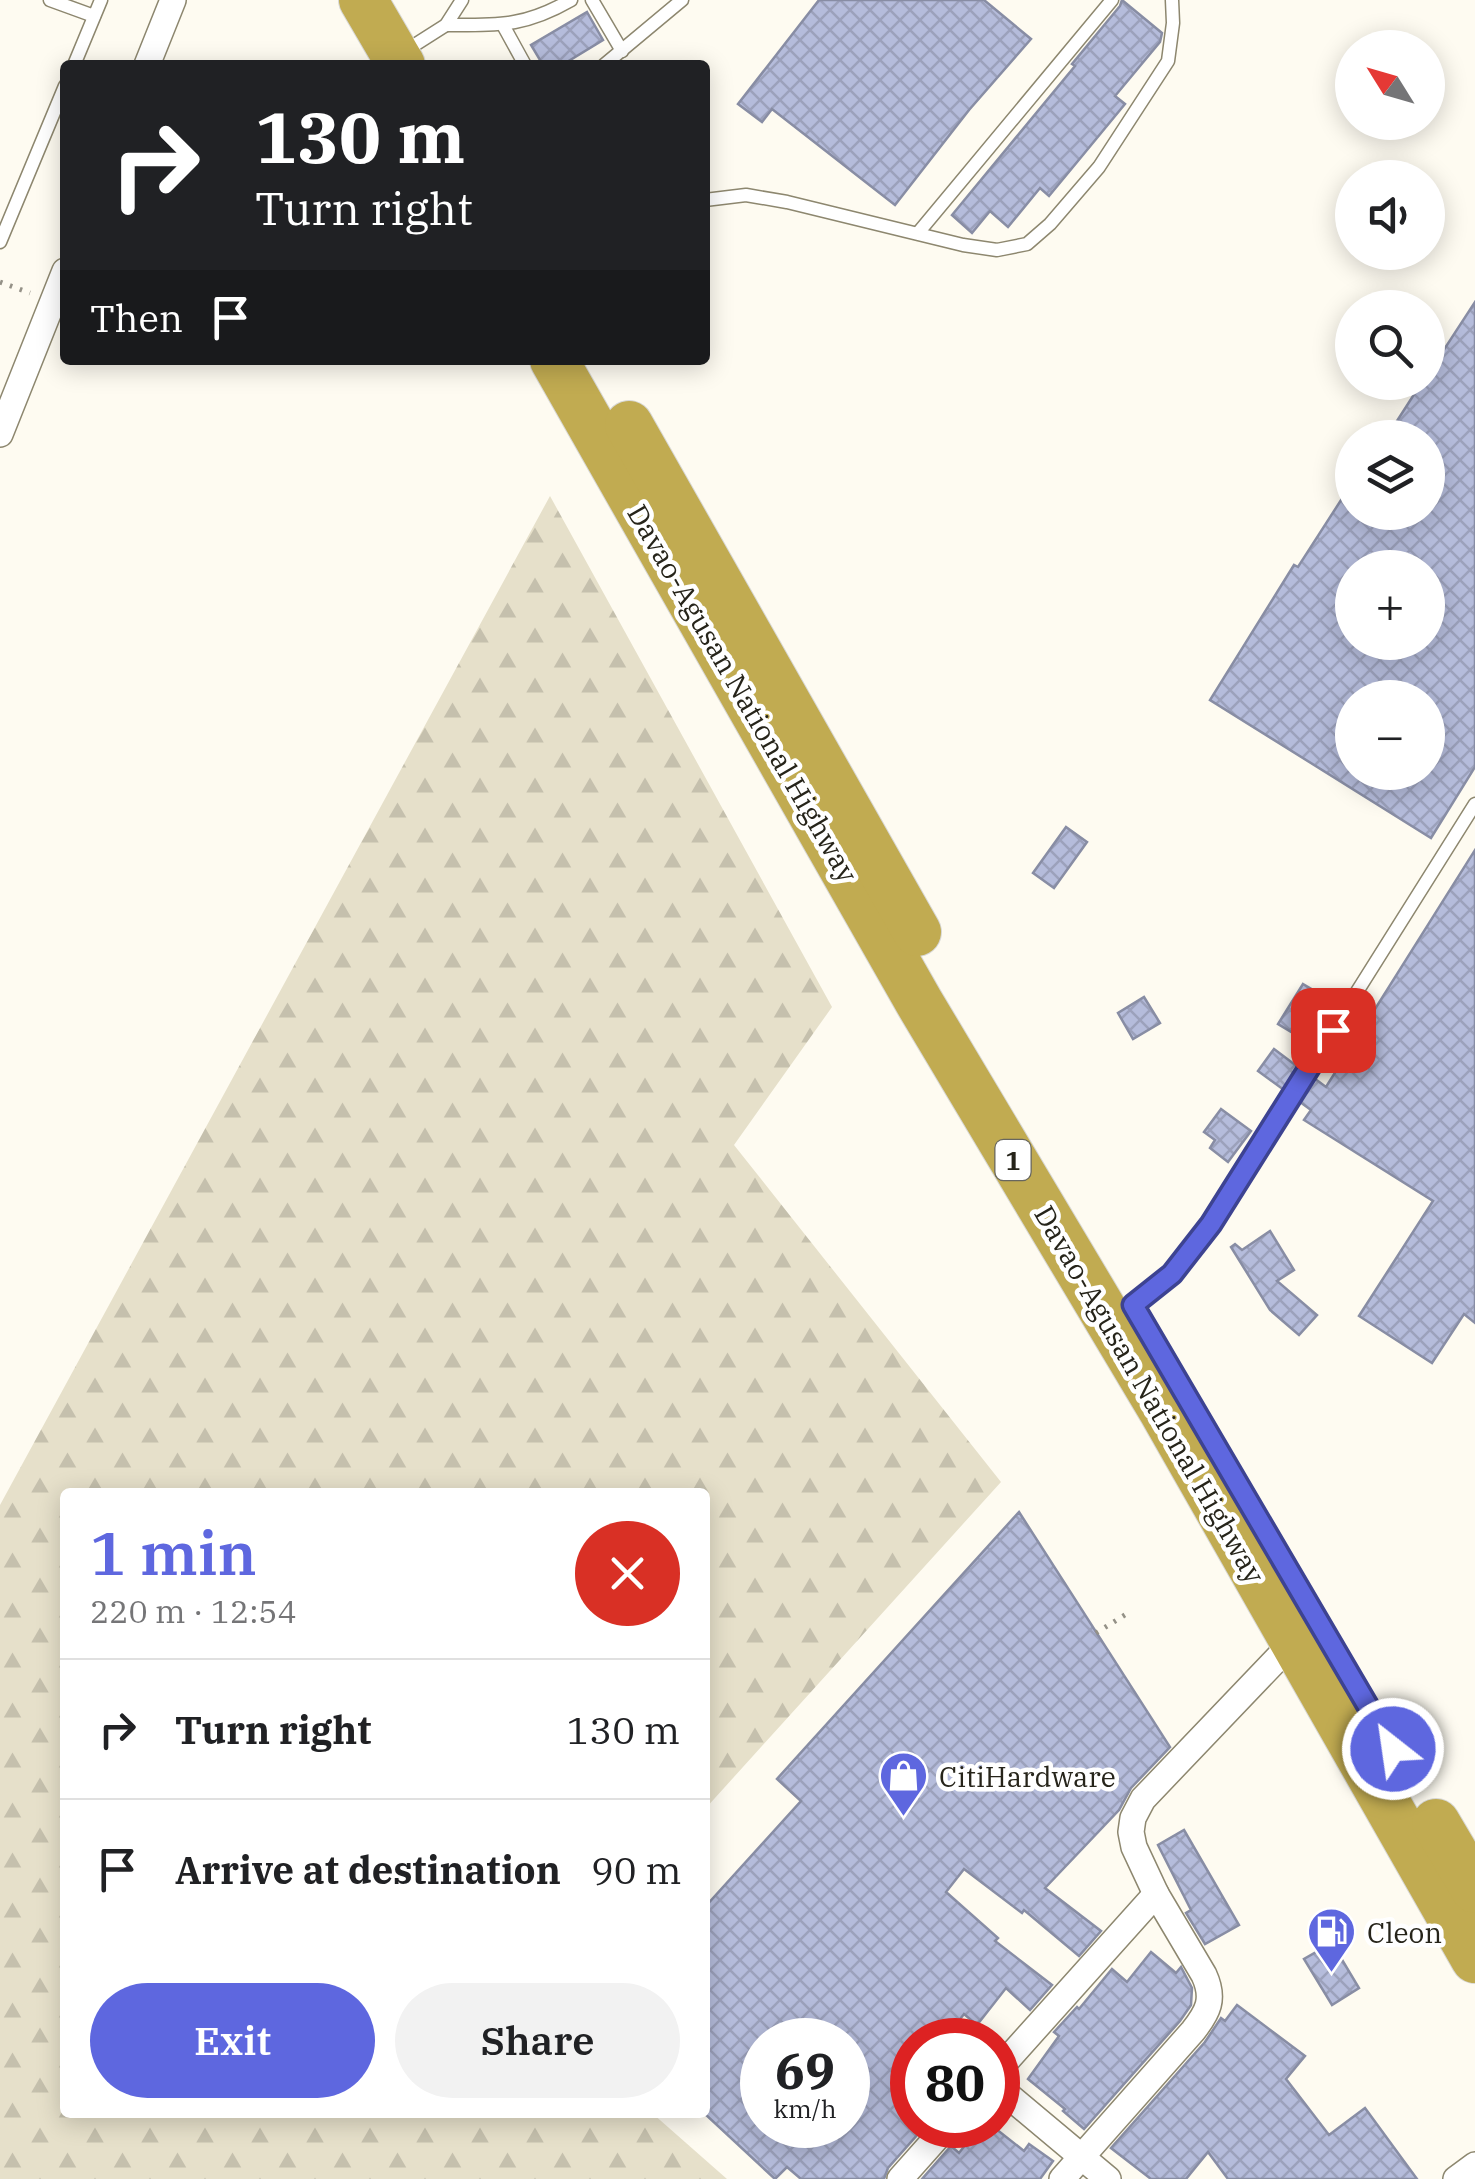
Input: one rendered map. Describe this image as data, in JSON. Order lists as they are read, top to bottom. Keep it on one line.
{"streets":{"highway":["Davao-Agusan National Highway","1"]},"places":{"shop":["CitiHardware"],"fuel station":["Cleon"]},"north":"top left","page":{"map_buttons":["+","−"],"turn":["130 m","Turn right"],"then":"Then","heading":["1 min","220 m · 12:54"],"list":[{"name":"Turn right","value":"130 m"},{"name":"Arrive at destination","value":"90 m"}],"buttons":["Exit","Share"],"speed":"69 km/h","limit":"80"}}
